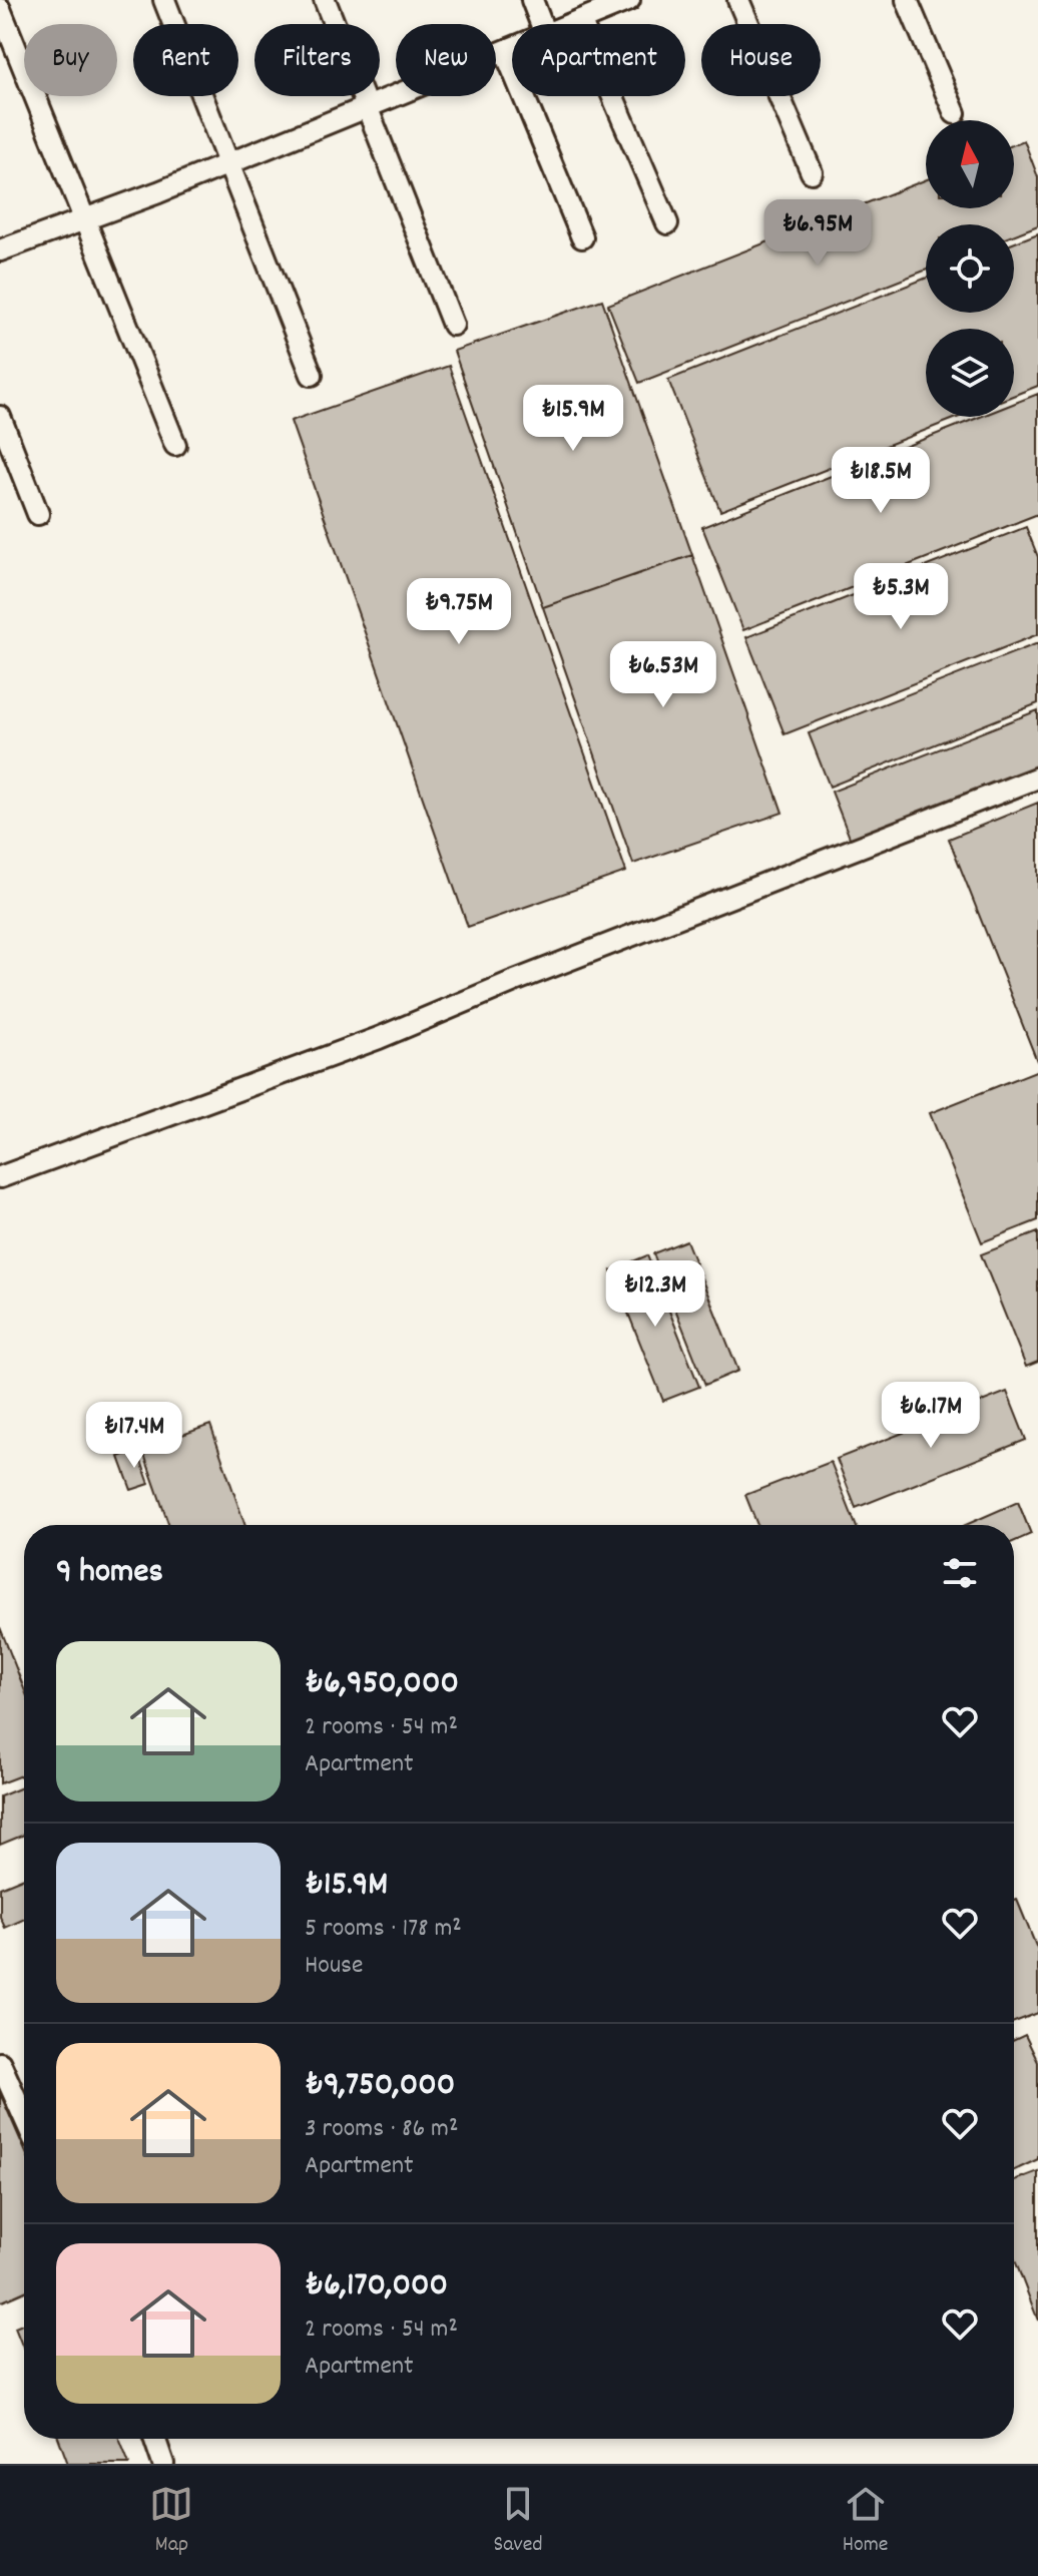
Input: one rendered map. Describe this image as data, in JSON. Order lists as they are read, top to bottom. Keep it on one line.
{"north":"top","page":{"chip":["Buy","Rent","Filters","New","Apartment","House"],"price":["₺6.95M","₺15.9M","₺18.5M","₺5.3M","₺9.75M","₺6.53M","₺12.3M","₺6.17M","₺17.4M"],"heading":"9 homes","list":[{"name":"₺6,950,000","note":"2 rooms · 54 m² · Apartment"},{"name":"₺15.9M","note":"5 rooms · 178 m² · House"},{"name":"₺9,750,000","note":"3 rooms · 86 m² · Apartment"},{"name":"₺6,170,000","note":"2 rooms · 54 m² · Apartment"}],"tabs":["Map","Saved","Home"]}}
